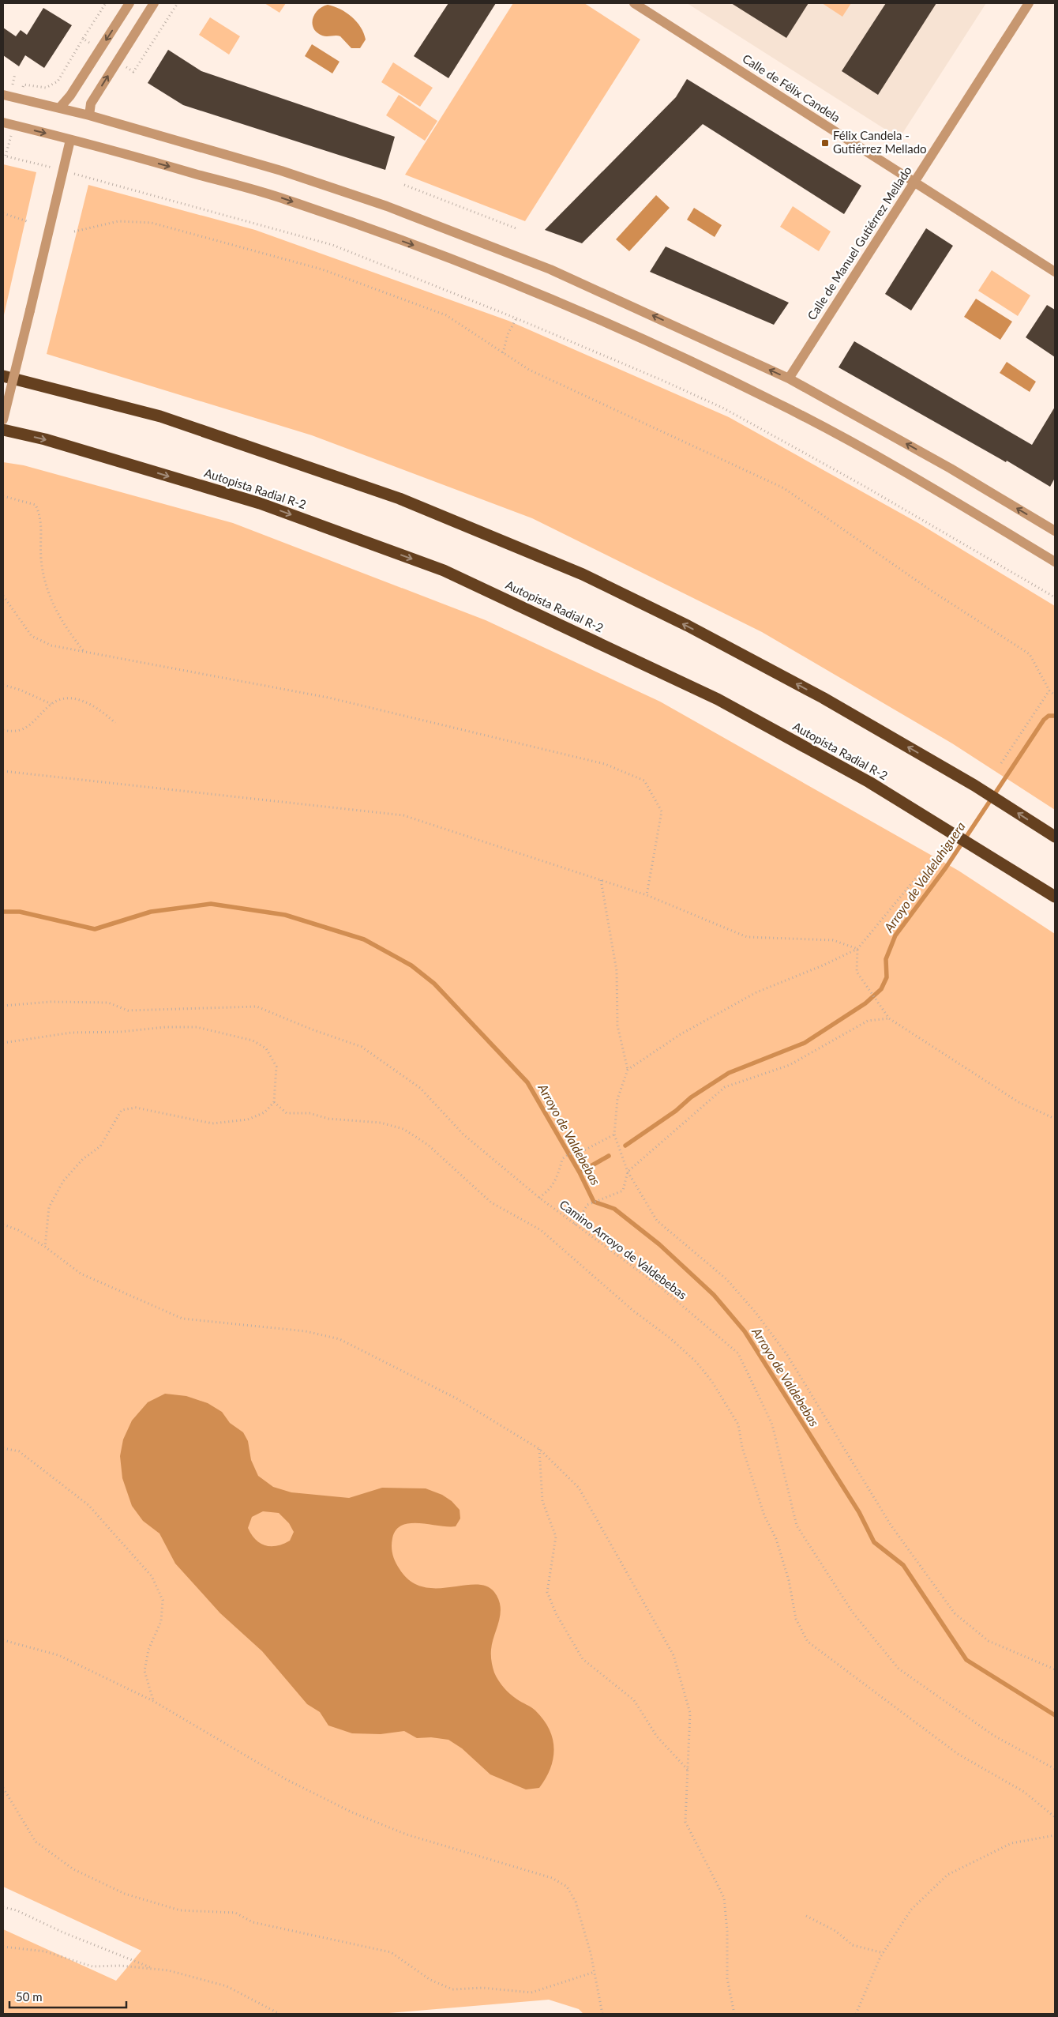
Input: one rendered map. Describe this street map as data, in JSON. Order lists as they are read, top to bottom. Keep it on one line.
{"streets":{"highway":["Autopista Radial R-2"],"street":["Calle de Félix Candela","Calle de Manuel Gutiérrez Mellado"],"path":["Camino Arroyo de Valdebebas"]},"crossings":[["Calle de Félix Candela","Calle de Manuel Gutiérrez Mellado"]],"water":["Arroyo de Valdelahiguera","Arroyo de Valdebebas"],"places":{"transit":["Félix Candela - Gutiérrez Mellado"]},"scale_bar":"50 m"}
